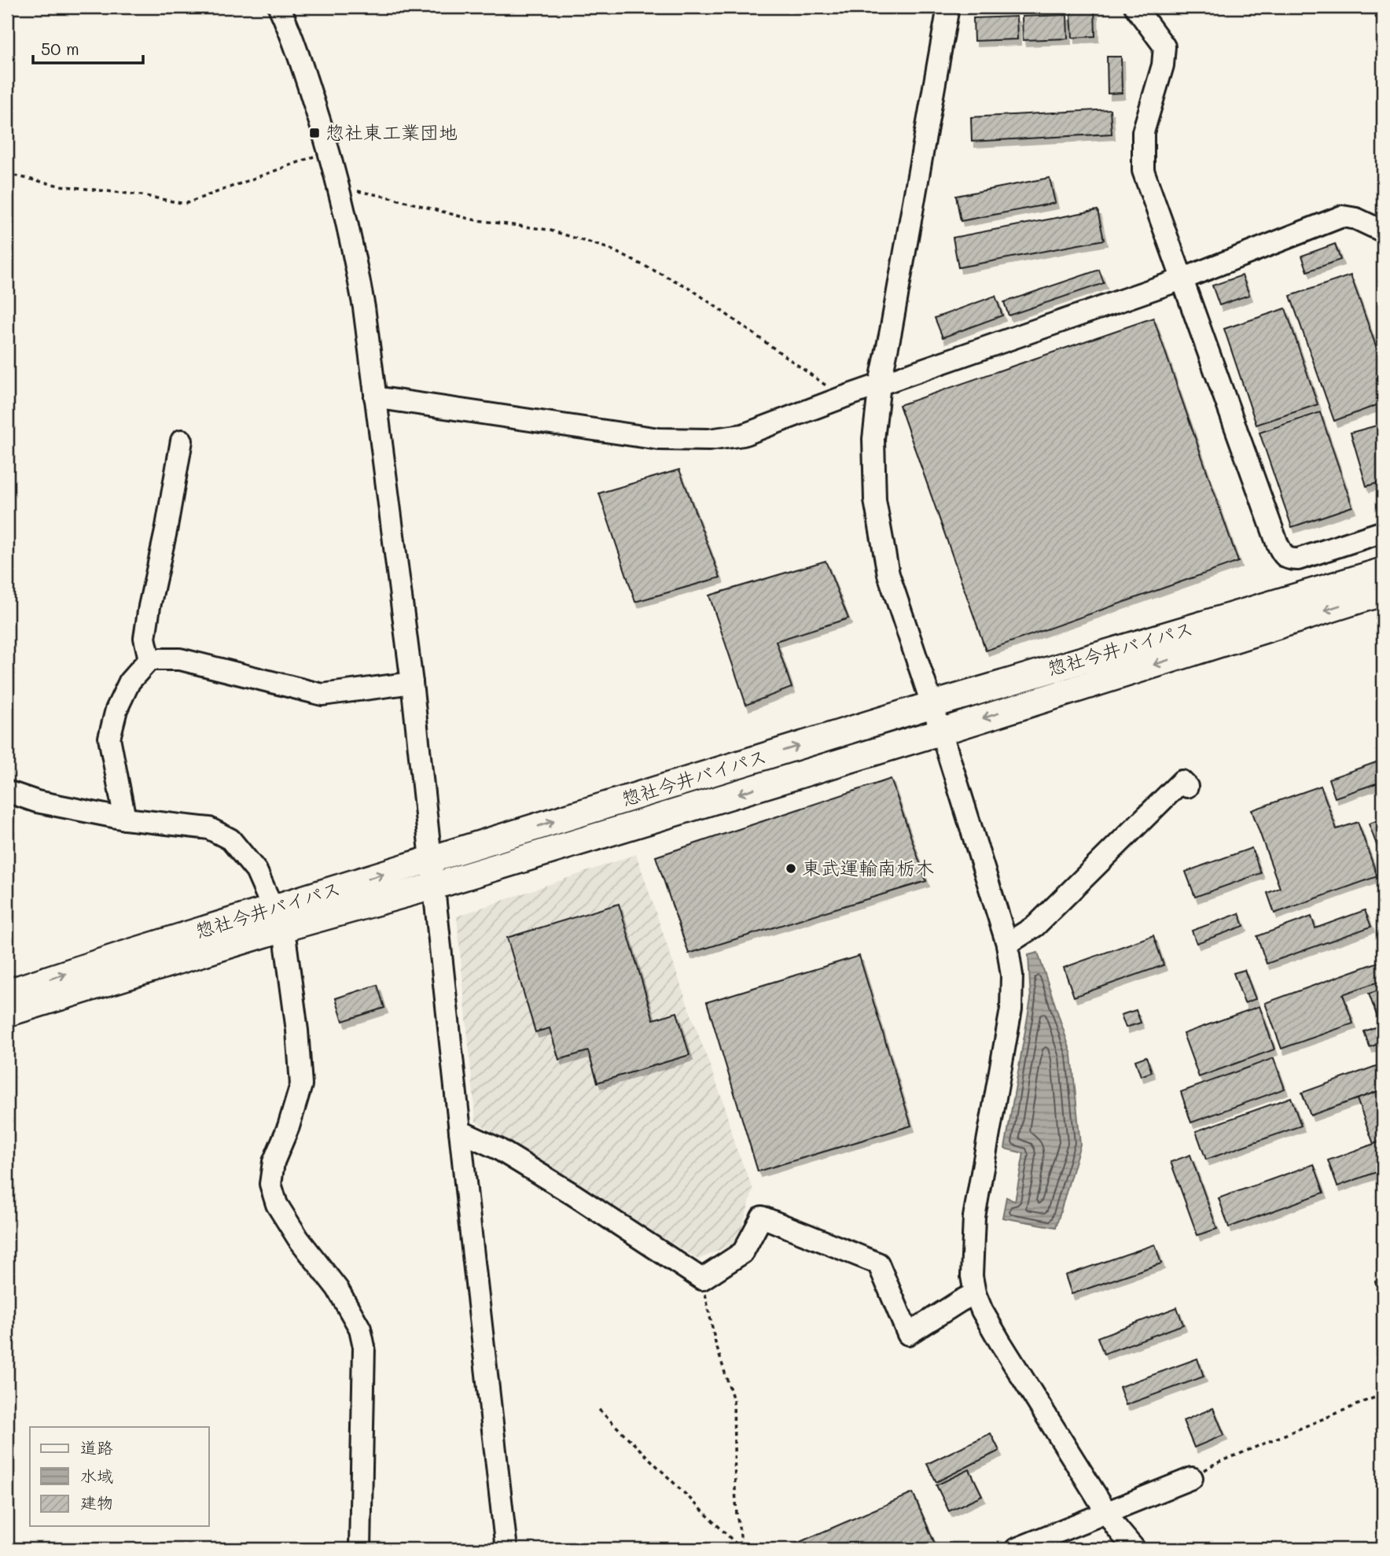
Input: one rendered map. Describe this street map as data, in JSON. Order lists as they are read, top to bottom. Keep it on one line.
{"streets":{"main road":["惣社今井バイパス"]},"places":{"transit":["惣社東工業団地"],"other":["東武運輸南栃木"]},"legend":["道路","水域","建物"],"scale_bar":"50 m"}
